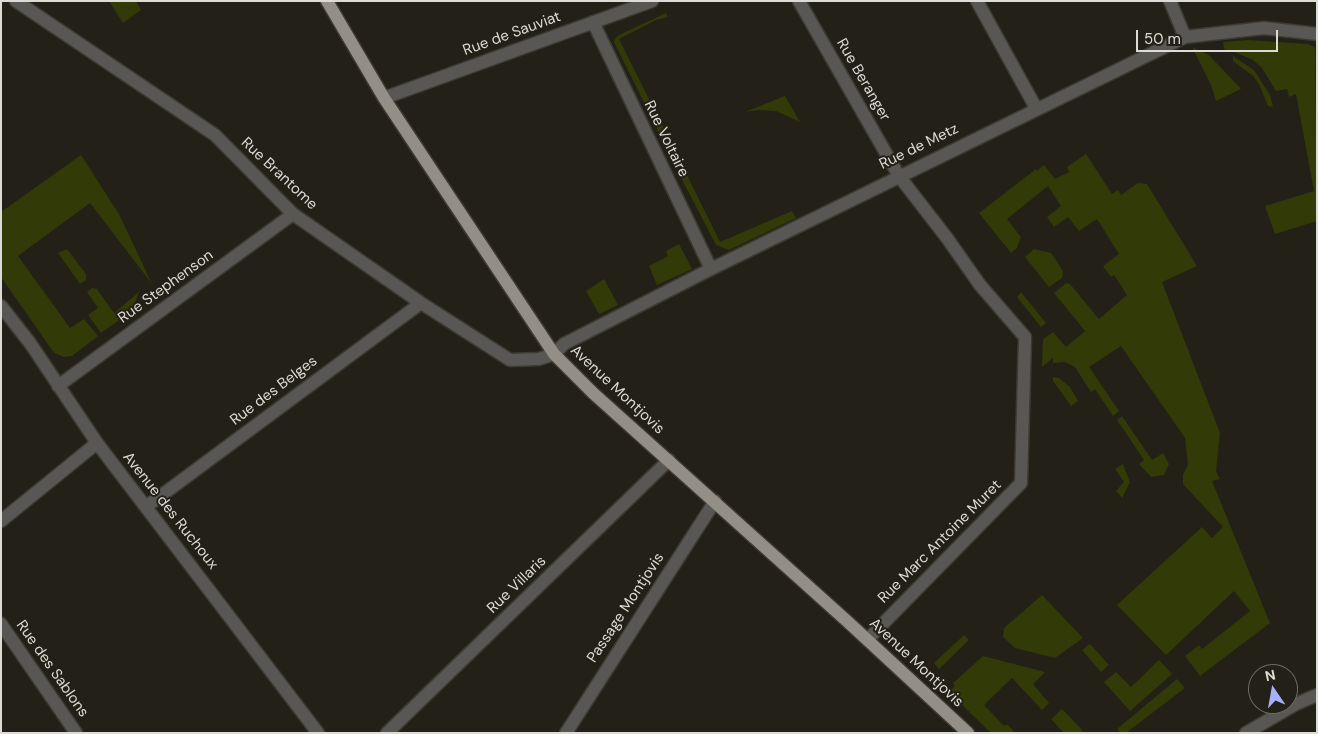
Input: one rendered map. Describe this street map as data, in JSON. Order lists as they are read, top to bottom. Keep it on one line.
{"streets":{"main road":["Avenue Montjovis"],"street":["Rue de Sauviat","Rue Beranger","Rue Voltaire","Rue de Metz","Rue Brantome","Rue Stephenson","Rue des Belges","Avenue des Ruchoux","Rue Marc Antoine Muret","Rue Villaris","Passage Montjovis","Rue des Sablons"]},"crossings":[["Rue de Sauviat","Rue Voltaire"],["Rue de Sauviat","Avenue Montjovis"],["Rue Beranger","Rue de Metz"],["Rue Beranger","Rue Marc Antoine Muret"],["Rue Voltaire","Rue de Metz"],["Rue de Metz","Rue Brantome"],["Rue de Metz","Avenue Montjovis"],["Rue de Metz","Rue Marc Antoine Muret"],["Rue Brantome","Rue Stephenson"],["Rue Brantome","Avenue Montjovis"],["Rue Brantome","Rue des Belges"],["Rue Stephenson","Avenue des Ruchoux"],["Avenue Montjovis","Rue Marc Antoine Muret"],["Avenue Montjovis","Rue Villaris"],["Avenue Montjovis","Passage Montjovis"],["Rue des Belges","Avenue des Ruchoux"]],"scale_bar":"50 m","north":"top"}
